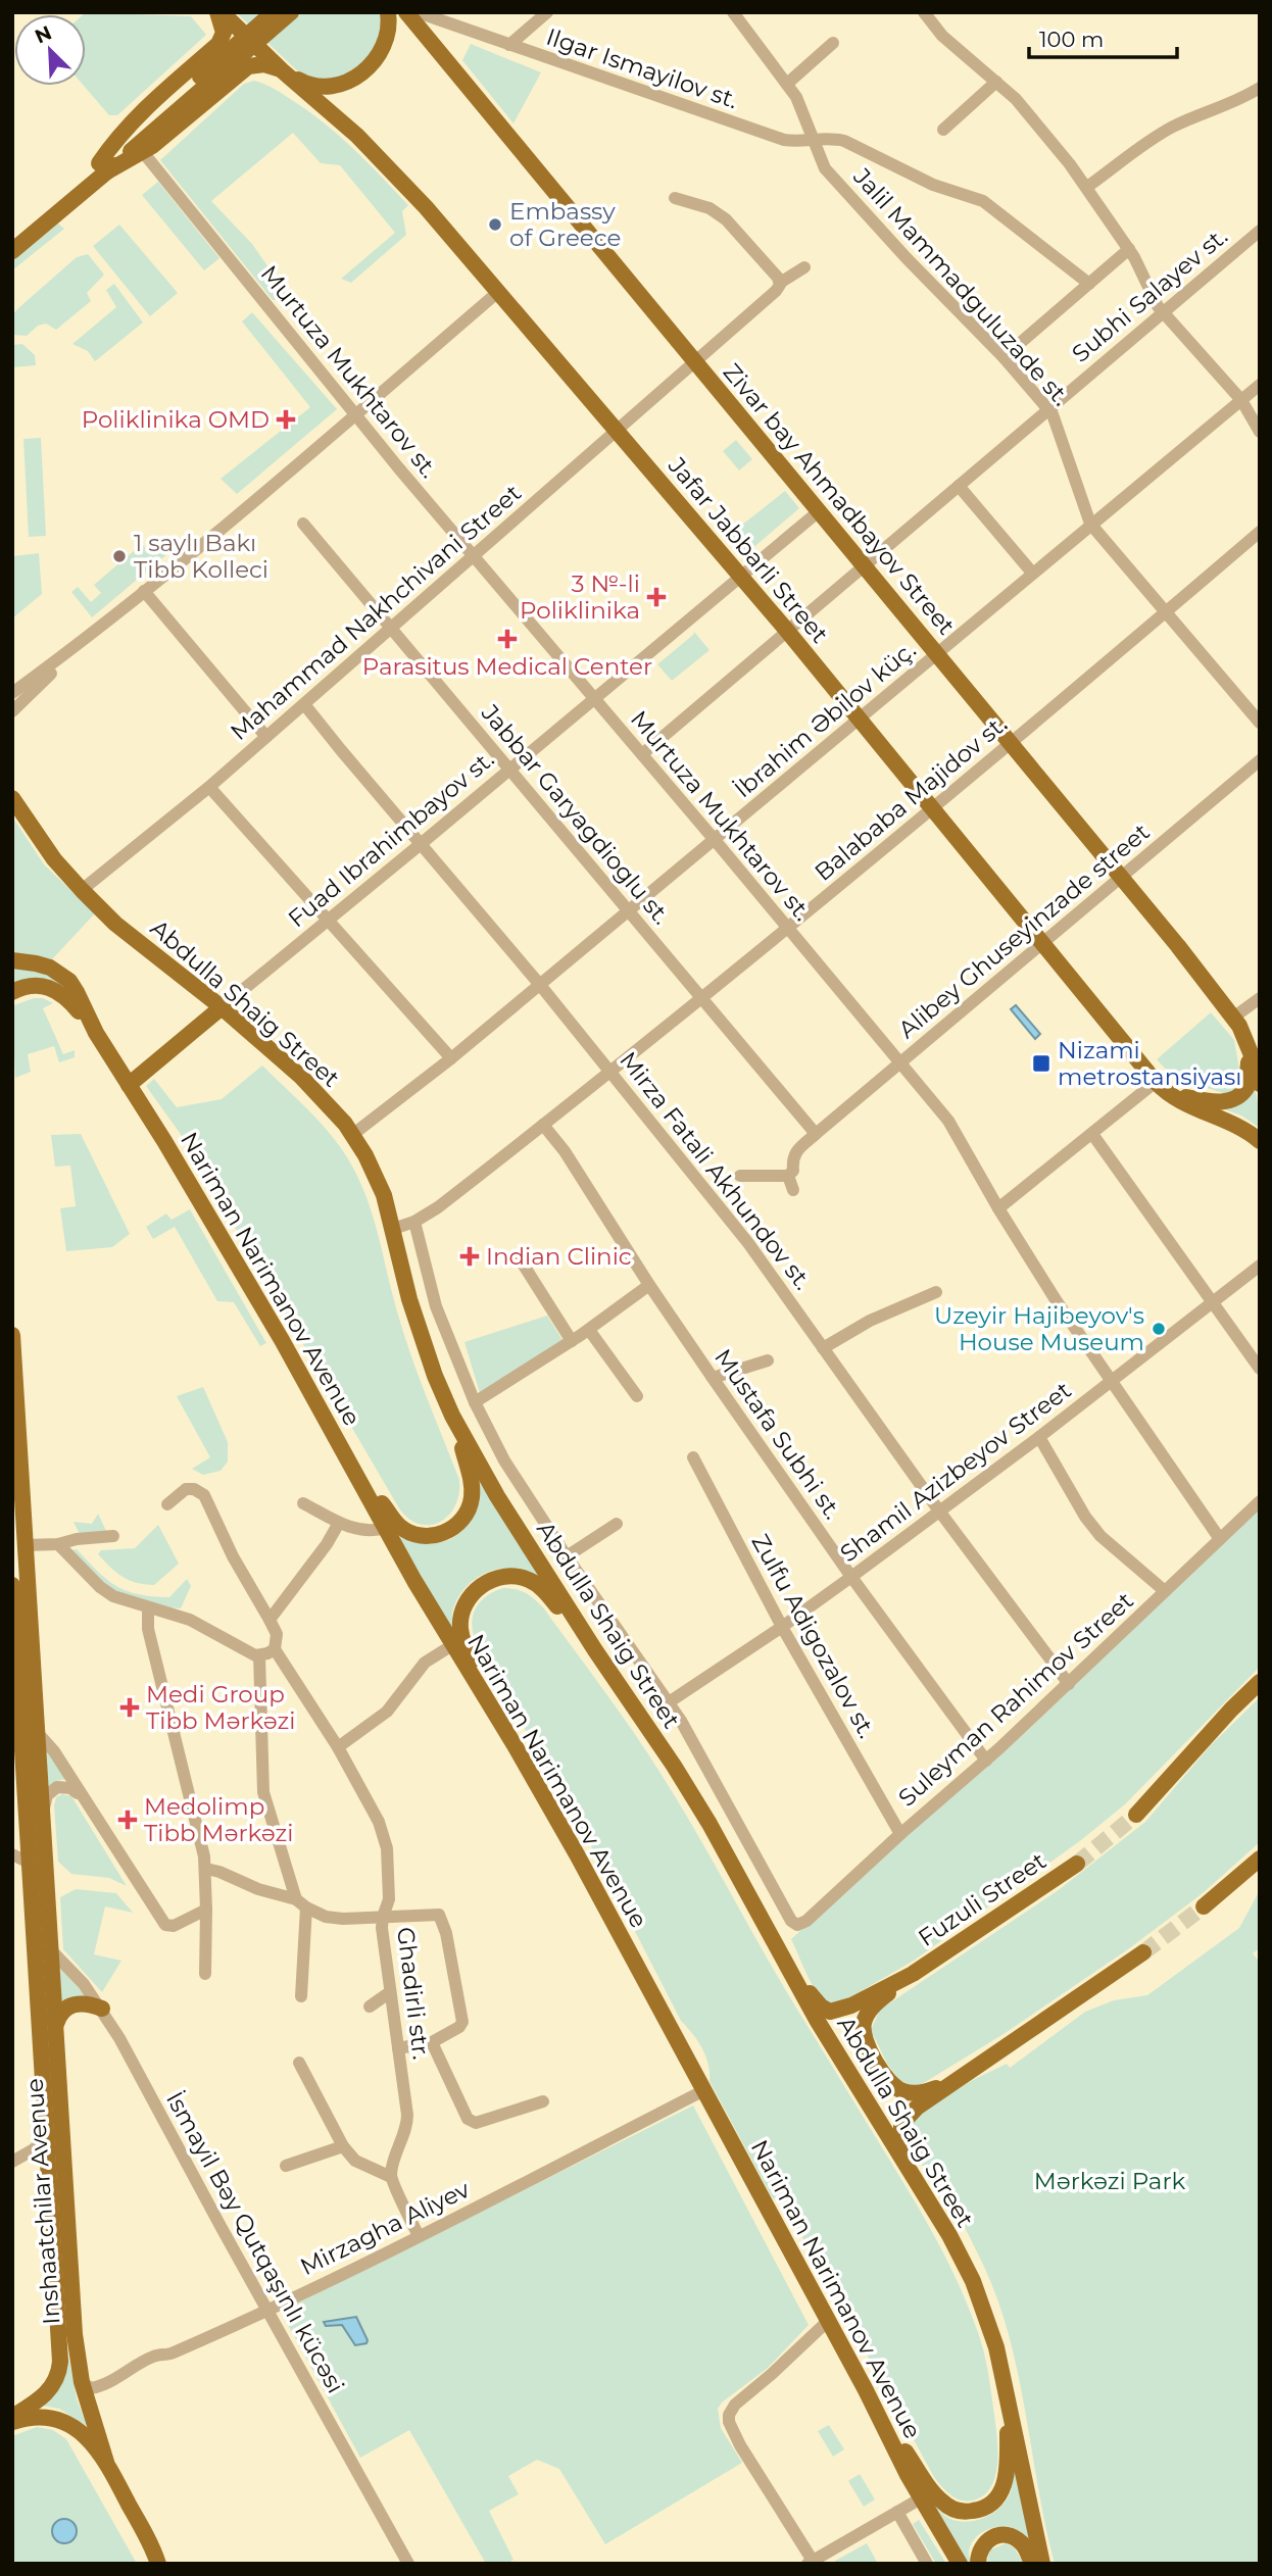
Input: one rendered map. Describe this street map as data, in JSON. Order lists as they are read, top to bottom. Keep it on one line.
{"streets":{"main road":["Zivar bay Ahmadbayov Street","Jafar Jabbarli Street","Abdulla Shaig Street","Nariman Narimanov Avenue","Fuzuli Street","Inshaatchilar Avenue"],"street":["Ilgar Ismayilov st.","Jalil Mammadguluzade st.","Subhi Salayev st.","Murtuza Mukhtarov st.","Mahammad Nakhchivani Street","İbrahim Əbilov küç.","Balababa Majidov st.","Jabbar Garyagdioglu st.","Fuad Ibrahimbayov st.","Alibey Ghuseyinzade street","Mirza Fatali Akhundov st.","Mustafa Subhi st.","Shamil Azizbeyov Street","Zulfu Adigozalov st.","Suleyman Rahimov Street","Ghadirli str.","Mirzagha Aliyev","İsmayil Bəy Qutqaşınlı kücəsi"]},"crossings":[["Ilgar Ismayilov st.","Jalil Mammadguluzade st."],["Jalil Mammadguluzade st.","Subhi Salayev st."],["Jalil Mammadguluzade st.","İbrahim Əbilov küç."],["Jalil Mammadguluzade st.","Balababa Majidov st."],["Subhi Salayev st.","Murtuza Mukhtarov st."],["Subhi Salayev st.","Zivar bay Ahmadbayov Street"],["Subhi Salayev st.","Jafar Jabbarli Street"],["Murtuza Mukhtarov st.","Mahammad Nakhchivani Street"],["Murtuza Mukhtarov st.","İbrahim Əbilov küç."],["Murtuza Mukhtarov st.","Balababa Majidov st."],["Murtuza Mukhtarov st.","Fuad Ibrahimbayov st."],["Murtuza Mukhtarov st.","Alibey Ghuseyinzade street"],["Murtuza Mukhtarov st.","Shamil Azizbeyov Street"],["Murtuza Mukhtarov st.","Suleyman Rahimov Street"],["Zivar bay Ahmadbayov Street","Mahammad Nakhchivani Street"],["Zivar bay Ahmadbayov Street","İbrahim Əbilov küç."],["Zivar bay Ahmadbayov Street","Balababa Majidov st."],["Zivar bay Ahmadbayov Street","Fuad Ibrahimbayov st."],["Zivar bay Ahmadbayov Street","Alibey Ghuseyinzade street"],["Jafar Jabbarli Street","Mahammad Nakhchivani Street"],["Jafar Jabbarli Street","İbrahim Əbilov küç."],["Jafar Jabbarli Street","Balababa Majidov st."],["Jafar Jabbarli Street","Fuad Ibrahimbayov st."],["Jafar Jabbarli Street","Alibey Ghuseyinzade street"],["Mahammad Nakhchivani Street","Jabbar Garyagdioglu st."],["Mahammad Nakhchivani Street","Abdulla Shaig Street"],["Mahammad Nakhchivani Street","Mirza Fatali Akhundov st."],["İbrahim Əbilov küç.","Jabbar Garyagdioglu st."],["İbrahim Əbilov küç.","Abdulla Shaig Street"],["İbrahim Əbilov küç.","Mirza Fatali Akhundov st."],["Balababa Majidov st.","Jabbar Garyagdioglu st."],["Balababa Majidov st.","Abdulla Shaig Street"],["Balababa Majidov st.","Mirza Fatali Akhundov st."],["Balababa Majidov st.","Mustafa Subhi st."],["Jabbar Garyagdioglu st.","Fuad Ibrahimbayov st."],["Jabbar Garyagdioglu st.","Alibey Ghuseyinzade street"],["Fuad Ibrahimbayov st.","Abdulla Shaig Street"],["Fuad Ibrahimbayov st.","Mirza Fatali Akhundov st."],["Mirza Fatali Akhundov st.","Shamil Azizbeyov Street"],["Mirza Fatali Akhundov st.","Suleyman Rahimov Street"],["Nariman Narimanov Avenue","Mirzagha Aliyev"],["Mustafa Subhi st.","Shamil Azizbeyov Street"],["Mustafa Subhi st.","Suleyman Rahimov Street"],["Shamil Azizbeyov Street","Zulfu Adigozalov st."],["Shamil Azizbeyov Street","Suleyman Rahimov Street"],["Zulfu Adigozalov st.","Suleyman Rahimov Street"],["Inshaatchilar Avenue","Mirzagha Aliyev"],["Inshaatchilar Avenue","İsmayil Bəy Qutqaşınlı kücəsi"],["Mirzagha Aliyev","İsmayil Bəy Qutqaşınlı kücəsi"]],"parks":["Mərkəzi Park"],"places":{"other":["Embassy of Greece","1 saylı Bakı Tibb Kolleci","Uzeyir Hajibeyov's House Museum"],"health":["Poliklinika OMD","3 №-li Poliklinika","Parasitus Medical Center","Indian Clinic","Medi Group Tibb Mərkəzi","Medolimp Tibb Mərkəzi"],"transit":["Nizami metrostansiyası"]},"scale_bar":"100 m","north":"top left"}
